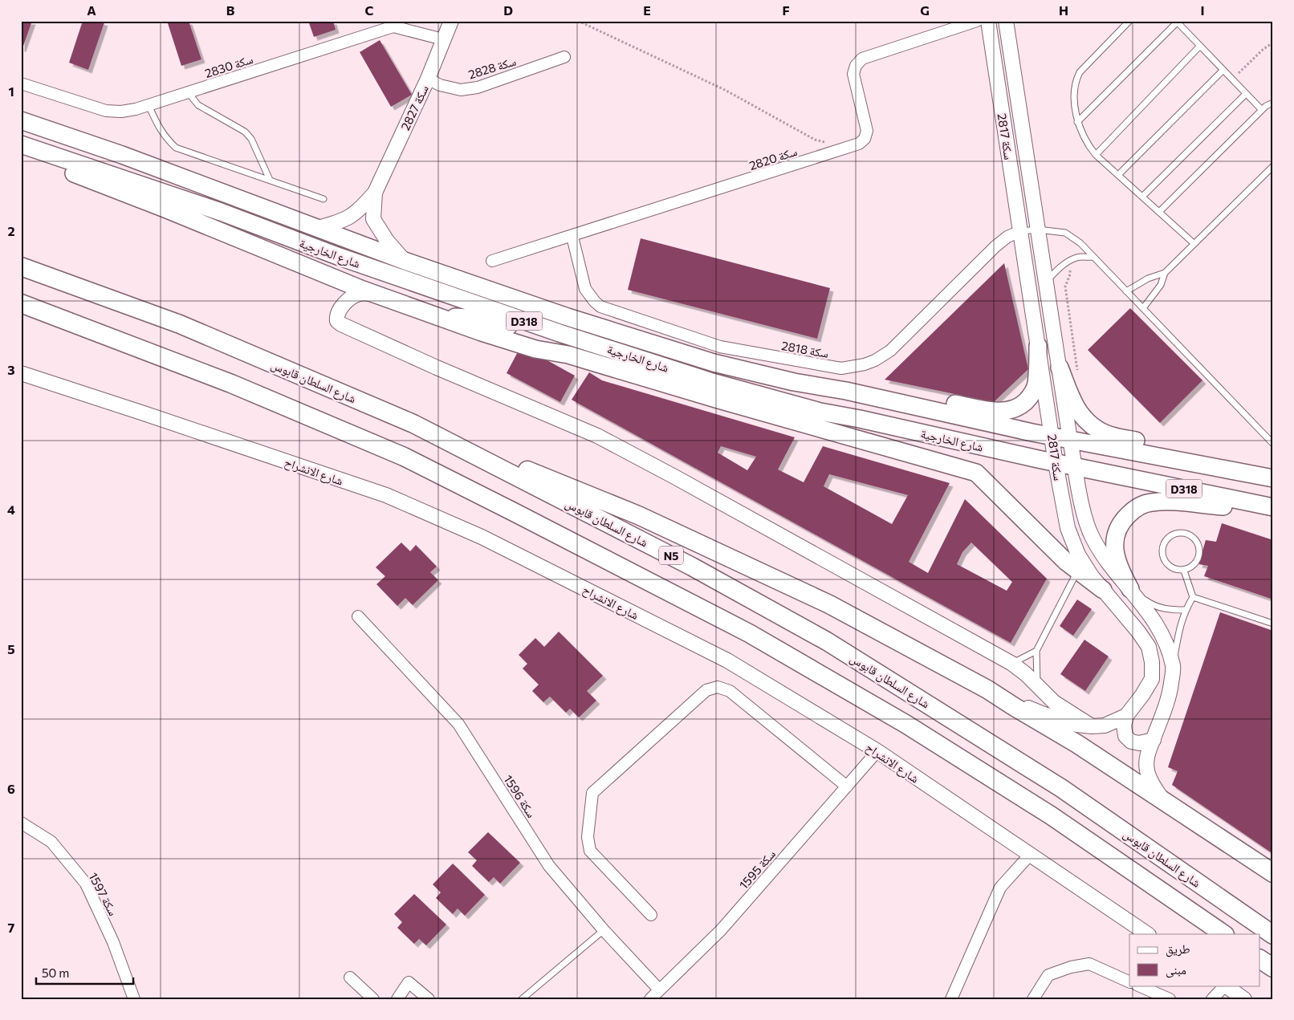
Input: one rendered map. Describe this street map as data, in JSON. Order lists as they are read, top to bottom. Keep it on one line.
{"streets":{"highway":["شارع السلطان قابوس","N5"],"main road":["شارع الخارجية","D318"],"street":["سكة 2830","سكة 2828","سكة 2827","سكة 2817","سكة 2820","سكة 2818","شارع الانشراح","سكة 1596","سكة 1595","سكة 1597"]},"crossings":[["سكة 2830","سكة 2827"],["سكة 2828","سكة 2827"],["سكة 2827","شارع الخارجية"],["سكة 2817","شارع الخارجية"],["سكة 2817","سكة 2818"],["سكة 2820","سكة 2818"],["شارع الانشراح","سكة 1595"],["سكة 1596","سكة 1595"]],"legend":["طريق","مبنى"],"scale_bar":"50 m","grid":{"columns":["A","B","C","D","E","F","G","H","I"],"rows":["1","2","3","4","5","6","7"]}}
